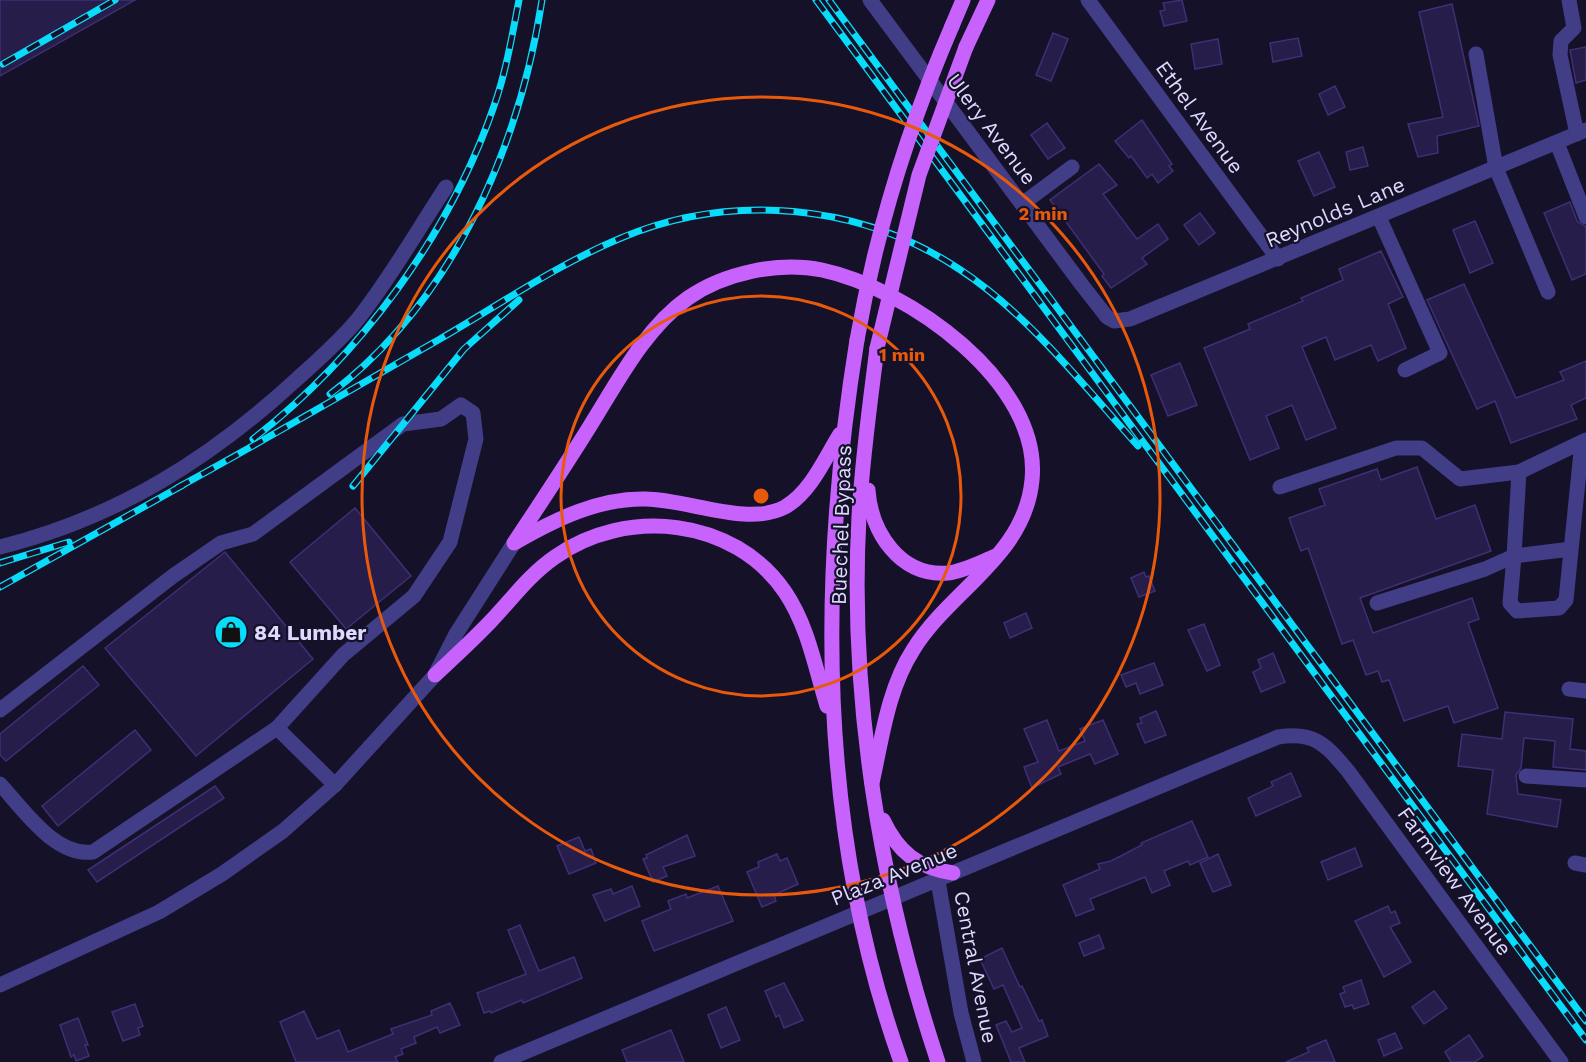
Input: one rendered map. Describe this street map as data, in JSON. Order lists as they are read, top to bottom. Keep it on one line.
{"streets":{"main road":["Buechel Bypass"],"street":["Ethel Avenue","Ulery Avenue","Reynolds Lane","Plaza Avenue","Farmview Avenue","Central Avenue"]},"crossings":[["Ethel Avenue","Reynolds Lane"],["Ulery Avenue","Reynolds Lane"],["Buechel Bypass","Plaza Avenue"],["Plaza Avenue","Farmview Avenue"],["Plaza Avenue","Central Avenue"]],"places":{"shop":["84 Lumber"]},"rings":["2 min","1 min"]}
